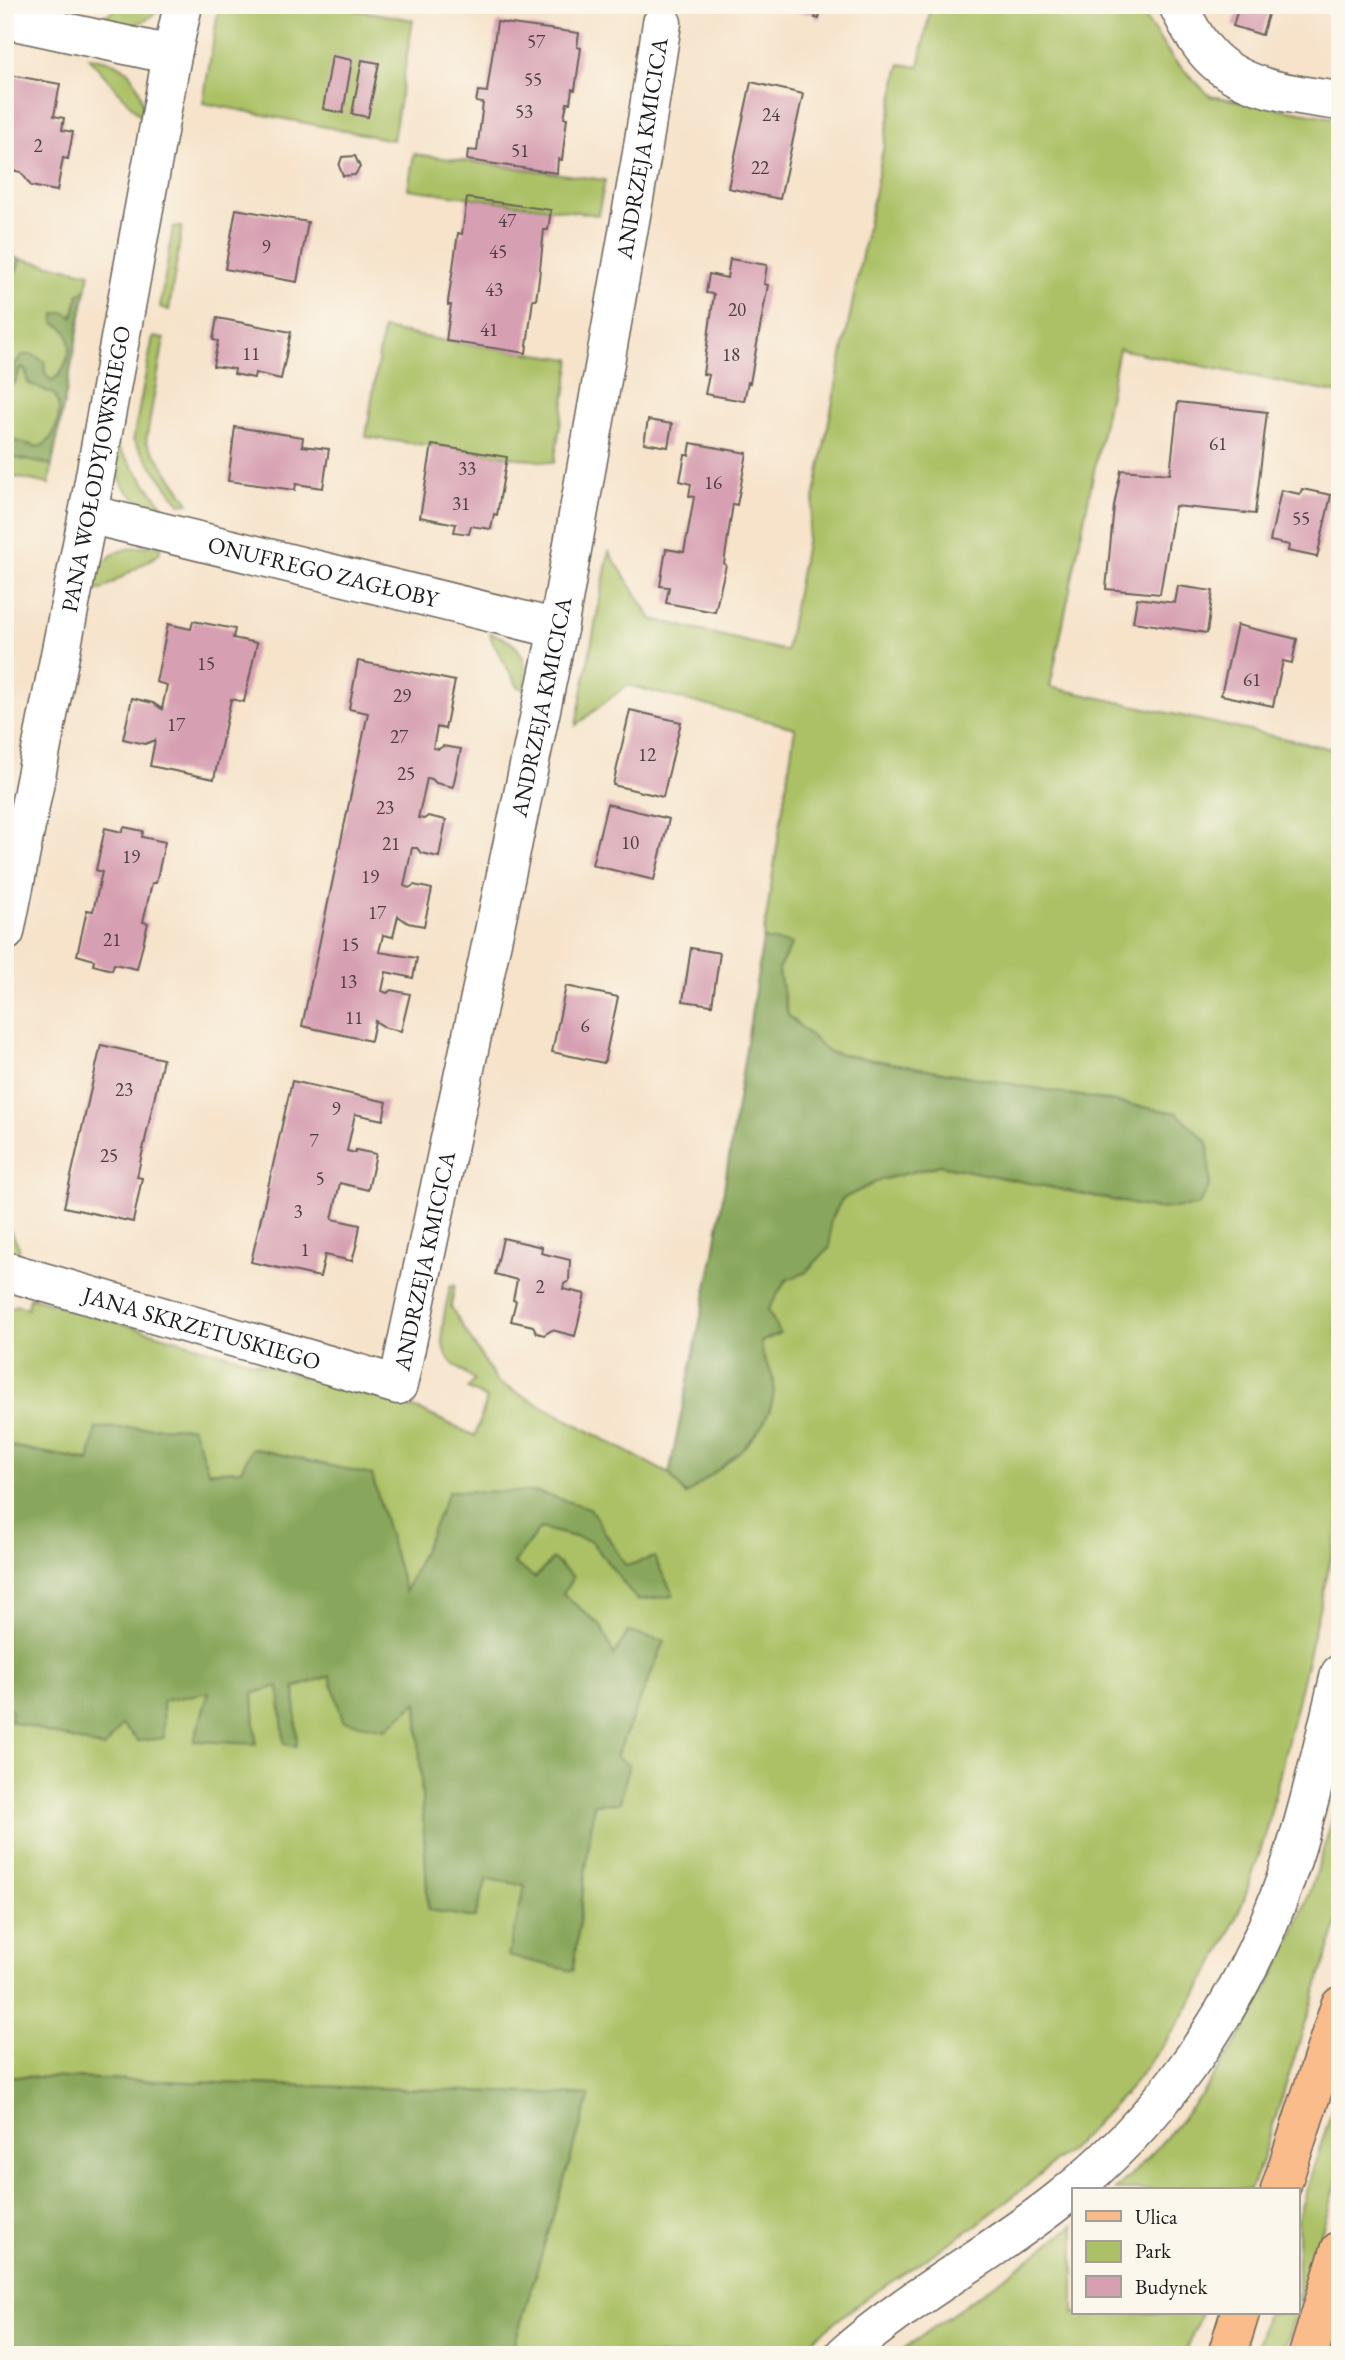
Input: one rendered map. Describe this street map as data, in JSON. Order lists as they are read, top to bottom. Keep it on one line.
{"streets":{"street":["ANDRZEJA KMICICA","PANA WOŁODYJOWSKIEGO","ONUFREGO ZAGŁOBY","JANA SKRZETUSKIEGO"]},"crossings":[["ANDRZEJA KMICICA","ONUFREGO ZAGŁOBY"],["ANDRZEJA KMICICA","JANA SKRZETUSKIEGO"],["PANA WOŁODYJOWSKIEGO","ONUFREGO ZAGŁOBY"]],"house_numbers":["57","55","53","24","2","51","22","47","9","45","43","20","41","11","18","61","33","16","31","55","15","61","29","17","27","12","25","23","10","21","19","19","17","21","15","13","11","6","23","9","7","25","5","3","1","2"],"legend":["Ulica","Park","Budynek"]}
